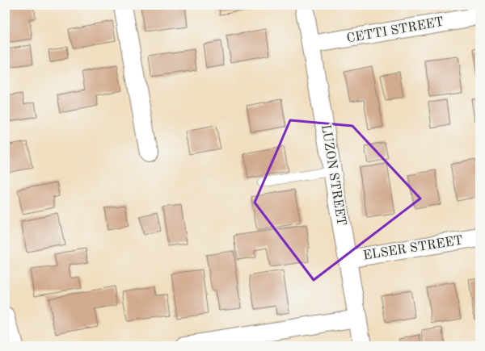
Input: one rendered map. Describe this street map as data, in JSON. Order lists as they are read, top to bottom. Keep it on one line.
{"streets":{"street":["CETTI STREET","LUZON STREET","ELSER STREET"]},"crossings":[["CETTI STREET","LUZON STREET"],["LUZON STREET","ELSER STREET"]]}
